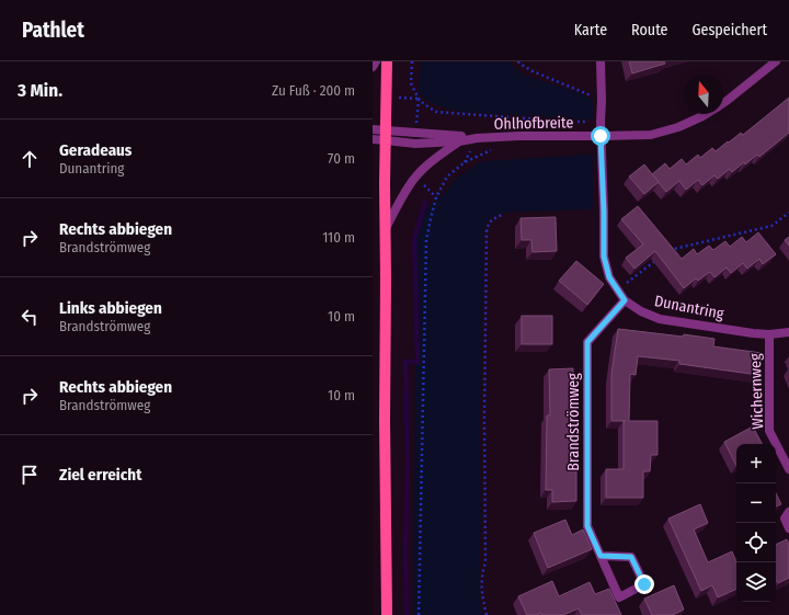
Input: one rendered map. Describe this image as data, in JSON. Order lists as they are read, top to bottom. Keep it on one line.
{"streets":{"street":["Ohlhofbreite","Dunantring","Wichernweg","Brandströmweg"]},"crossings":[["Ohlhofbreite","Dunantring"],["Dunantring","Wichernweg"],["Dunantring","Brandströmweg"]],"north":"top","page":{"header":"Pathlet","nav":["Karte","Route","Gespeichert"],"heading":["3 Min.","Zu Fuß · 200 m"],"list":[["Geradeaus","Dunantring","70 m"],["Rechts abbiegen","Brandströmweg","110 m"],["Links abbiegen","Brandströmweg","10 m"],["Rechts abbiegen","Brandströmweg","10 m"],"Ziel erreicht"],"map_buttons":["+","−"]}}
